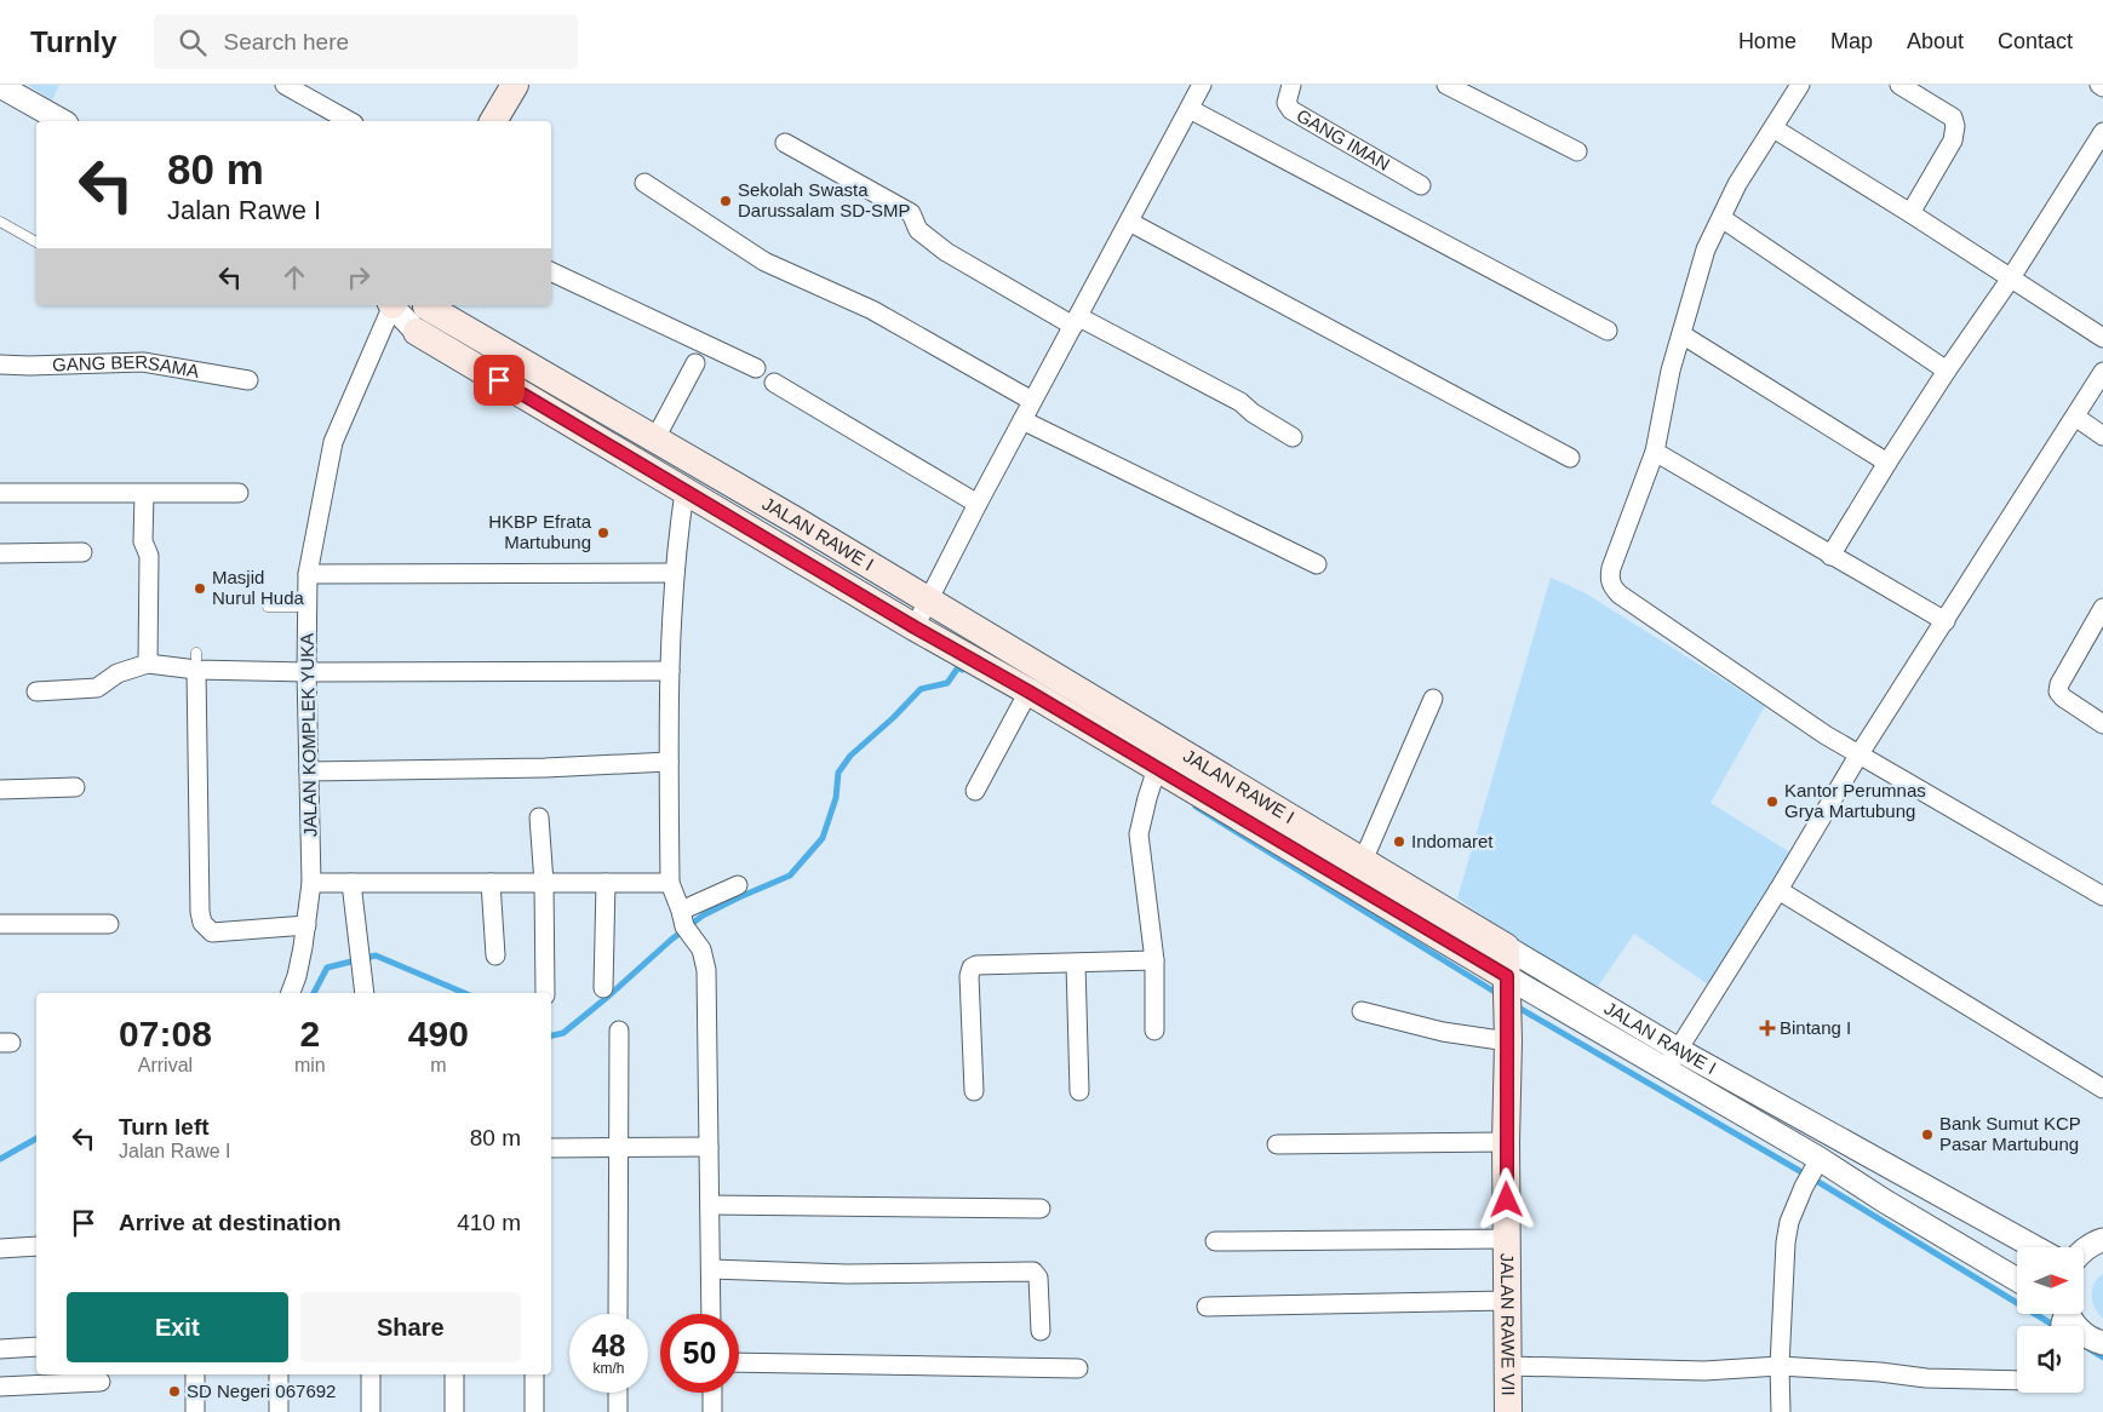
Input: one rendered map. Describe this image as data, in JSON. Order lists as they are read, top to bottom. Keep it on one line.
{"streets":{"main road":["JALAN RAWE I","JALAN RAWE VII"],"street":["GANG IMAN","GANG BERSAMA","JALAN KOMPLEK YUKA"]},"crossings":[["JALAN RAWE I","JALAN RAWE VII"]],"places":{"other":["Sekolah Swasta Darussalam SD-SMP","HKBP Efrata Martubung","Masjid Nurul Huda","Kantor Perumnas Grya Martubung","Indomaret","Bank Sumut KCP Pasar Martubung","SD Negeri 067692"],"health":["Bintang I"]},"north":"right","page":{"header":"Turnly","search":"Search here","nav":["Home","Map","About","Contact"],"turn":["80 m","Jalan Rawe I"],"eta":["07:08","Arrival","2","min","490","m"],"list":[{"name":"Turn left","note":"Jalan Rawe I","value":"80 m"},{"name":"Arrive at destination","value":"410 m"}],"buttons":["Exit","Share"],"speed":"48 km/h","limit":"50"}}
